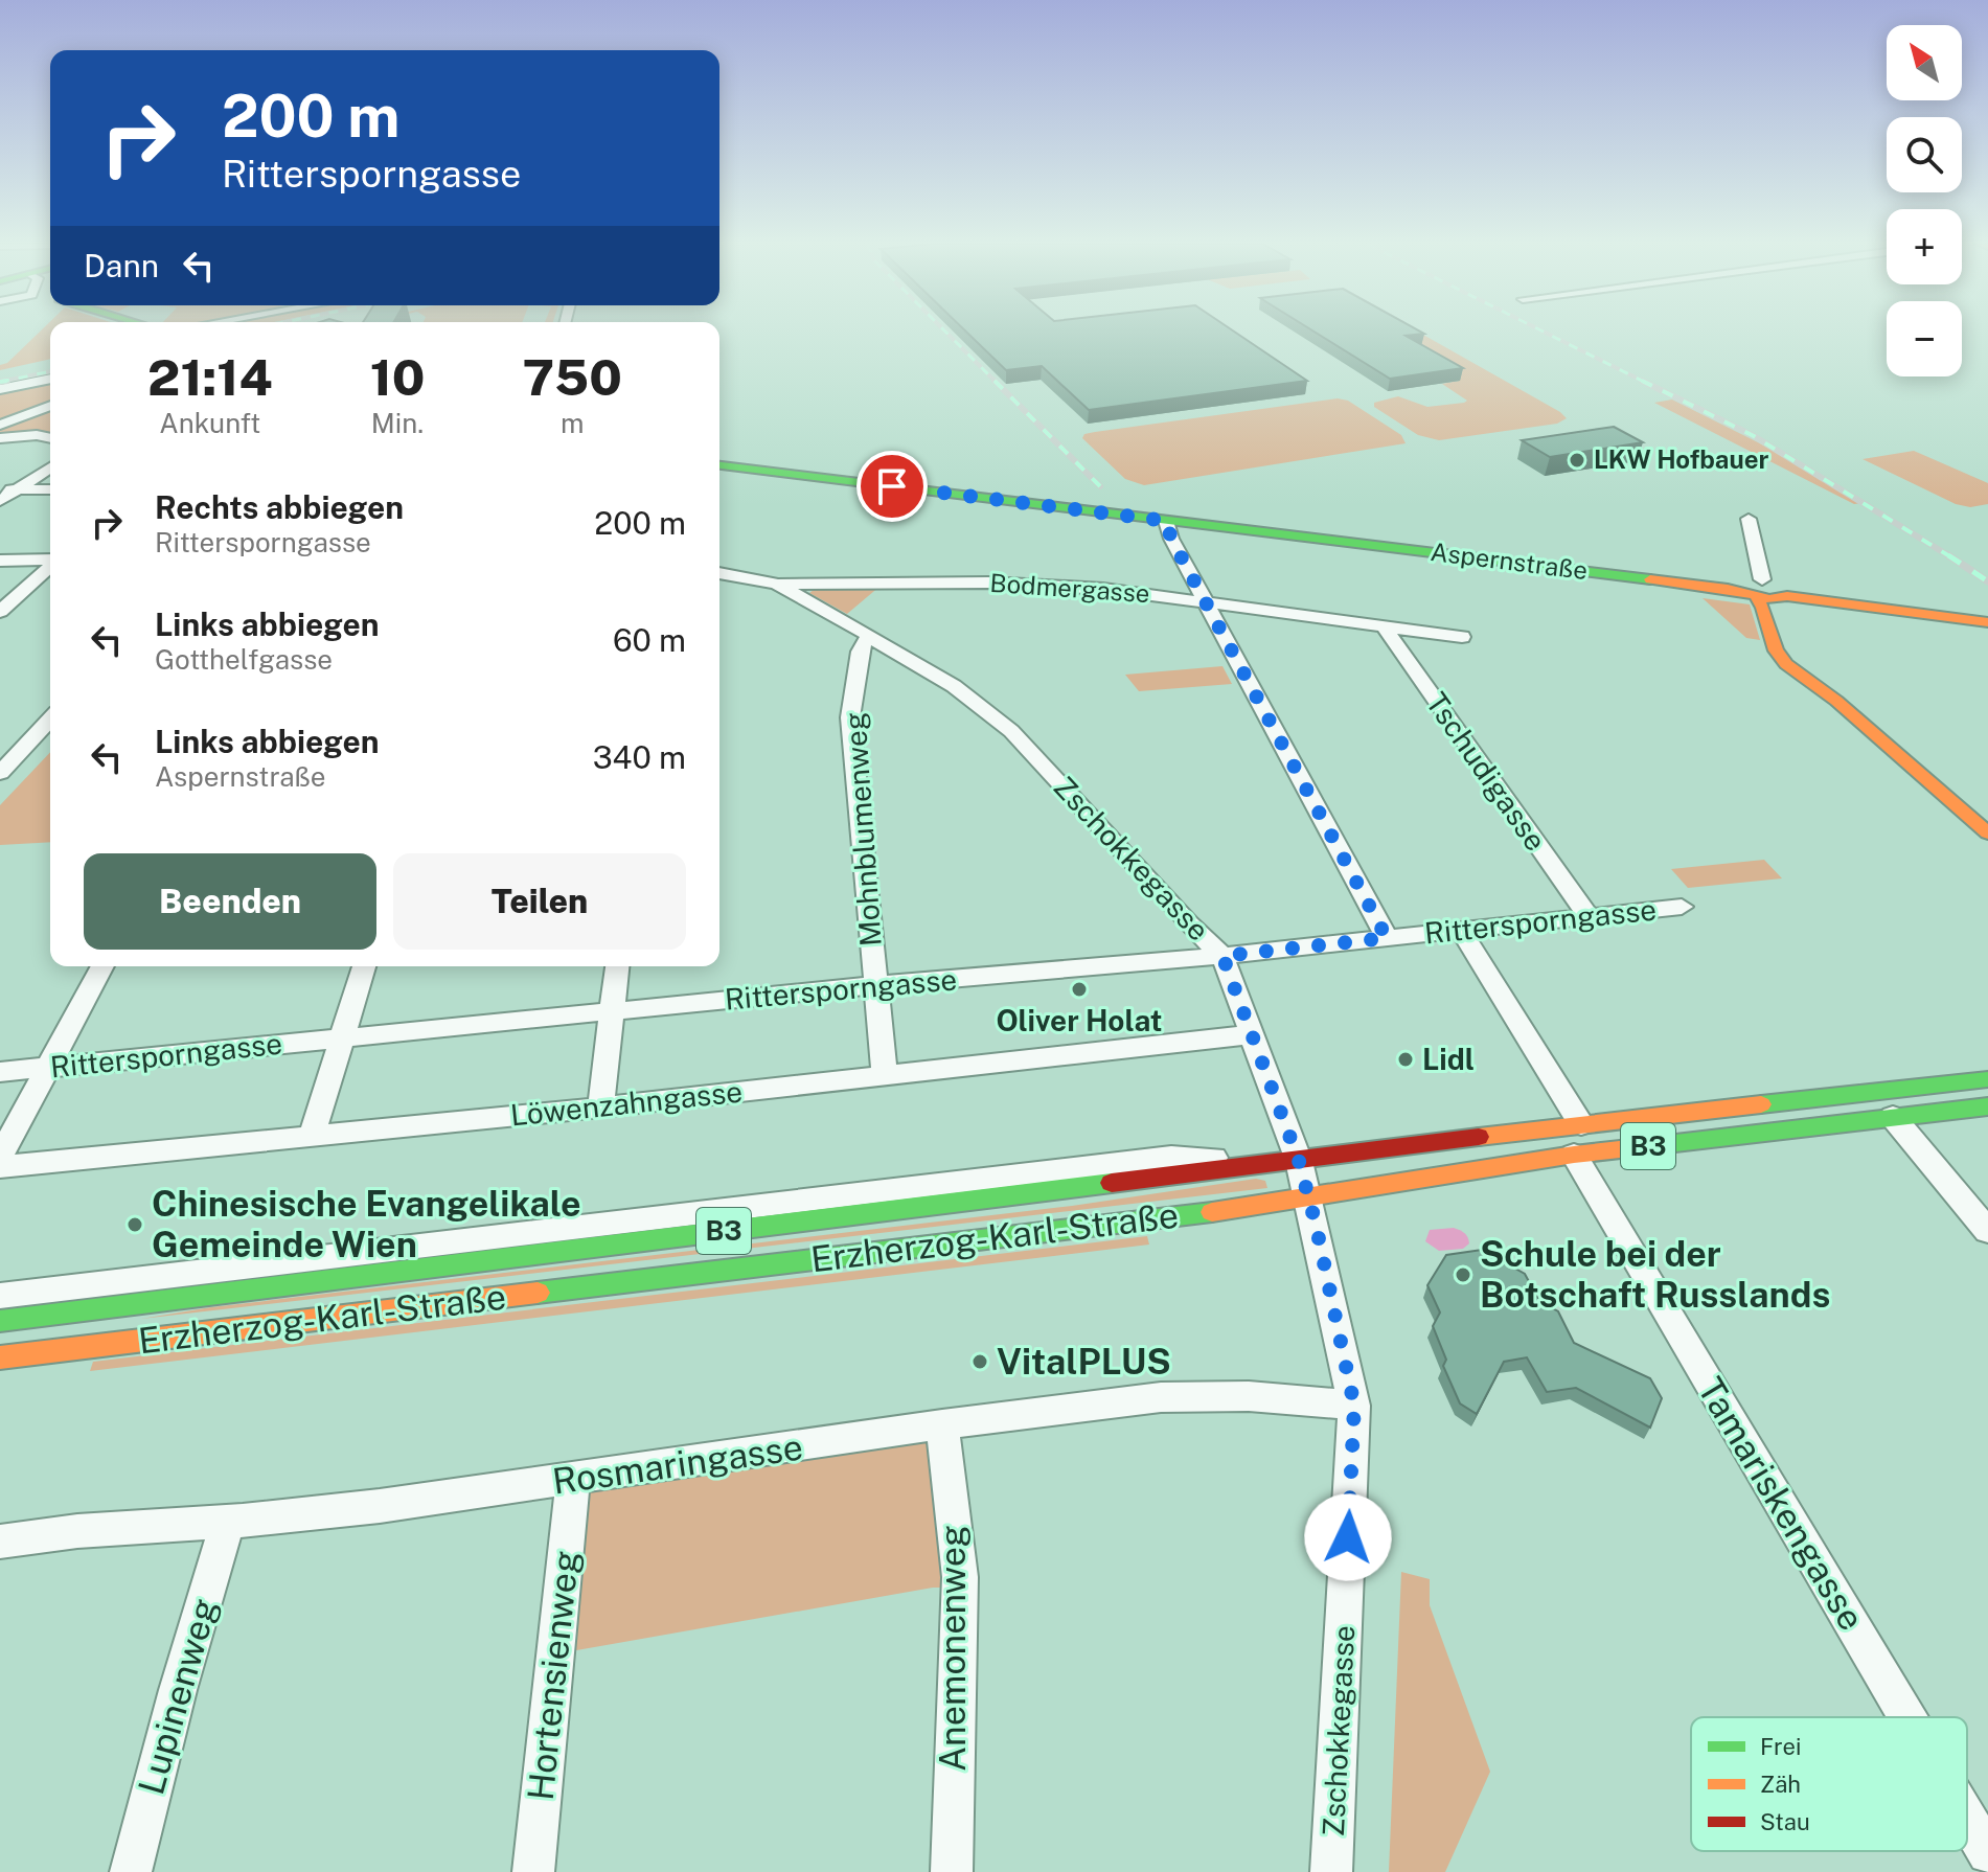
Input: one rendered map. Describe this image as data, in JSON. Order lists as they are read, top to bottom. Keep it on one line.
{"streets":{"main road":["Aspernstraße","B3","Erzherzog-Karl-Straße"],"street":["Bodmergasse","Tschudigasse","Mohnblumenweg","Zschokkegasse","Rittersporngasse","Löwenzahngasse","Rosmaringasse","Tamariskengasse","Anemonenweg","Hortensienweg","Lupinenweg"]},"crossings":[["Bodmergasse","Tschudigasse"],["Bodmergasse","Zschokkegasse"],["Tschudigasse","Rittersporngasse"],["Mohnblumenweg","Zschokkegasse"],["Mohnblumenweg","Rittersporngasse"],["Mohnblumenweg","Löwenzahngasse"],["Zschokkegasse","Rittersporngasse"],["Zschokkegasse","Löwenzahngasse"],["Zschokkegasse","Erzherzog-Karl-Straße"],["Zschokkegasse","Rosmaringasse"],["Rittersporngasse","Tamariskengasse"],["Erzherzog-Karl-Straße","Tamariskengasse"],["Rosmaringasse","Anemonenweg"],["Rosmaringasse","Hortensienweg"],["Rosmaringasse","Lupinenweg"]],"places":["LKW Hofbauer","Oliver Holat","Lidl","Chinesische Evangelikale Gemeinde Wien","Schule bei der Botschaft Russlands","VitalPLUS"],"legend":["Frei","Zäh","Stau"],"north":"top left","page":{"map_buttons":["+","−"],"turn":["200 m","Rittersporngasse"],"then":"Dann","eta":["21:14","Ankunft","10","Min.","750","m"],"list":[{"name":"Rechts abbiegen","note":"Rittersporngasse","value":"200 m"},{"name":"Links abbiegen","note":"Gotthelfgasse","value":"60 m"},{"name":"Links abbiegen","note":"Aspernstraße","value":"340 m"}],"buttons":["Beenden","Teilen"]}}
